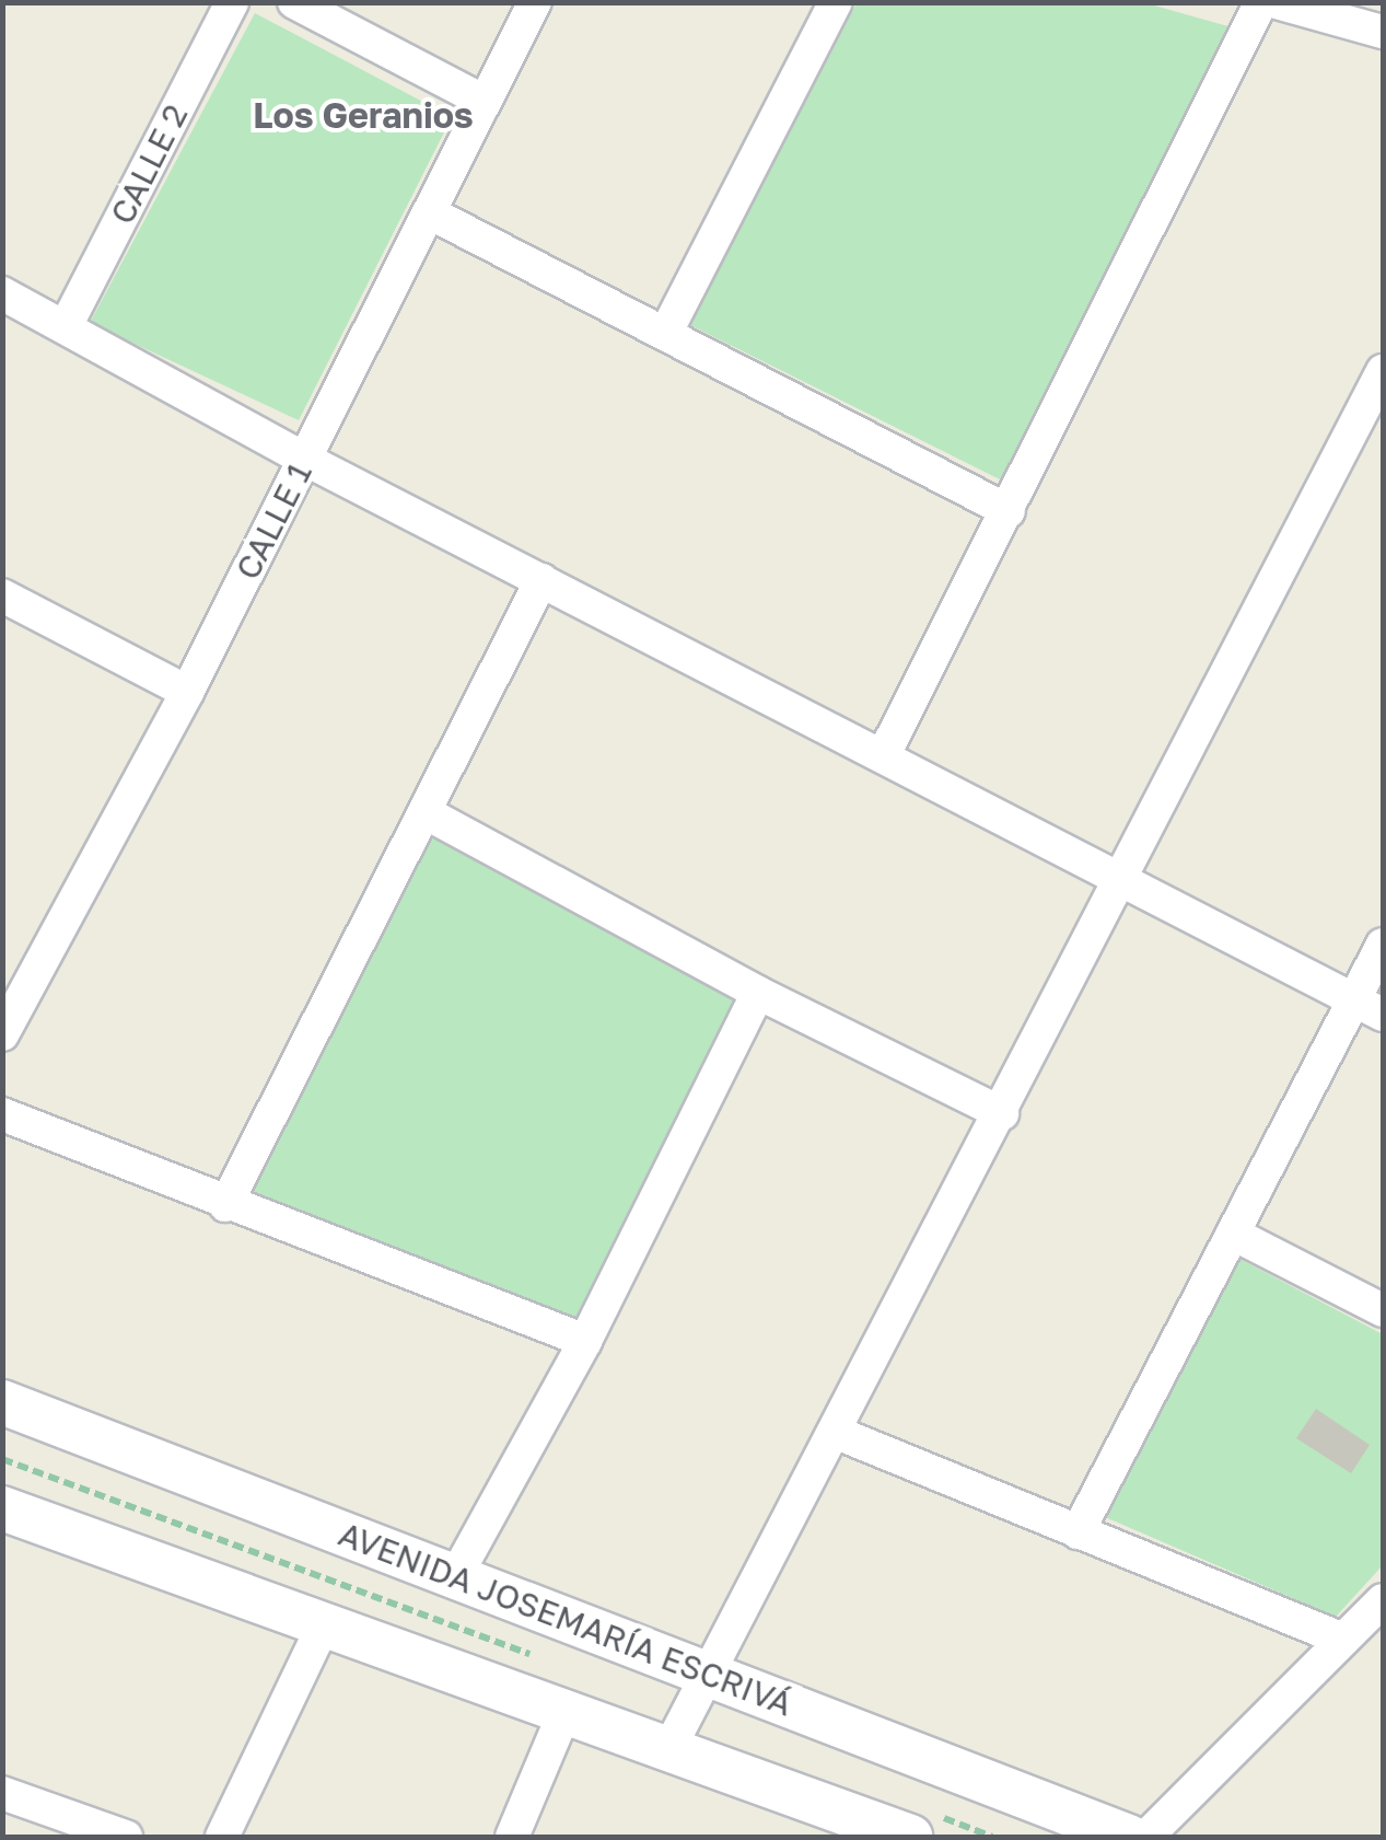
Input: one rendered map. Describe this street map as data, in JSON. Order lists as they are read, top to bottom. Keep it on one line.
{"streets":{"main road":["AVENIDA JOSEMARÍA ESCRIVÁ"],"street":["CALLE 2","CALLE 1"]},"districts":["Los Geranios"]}
